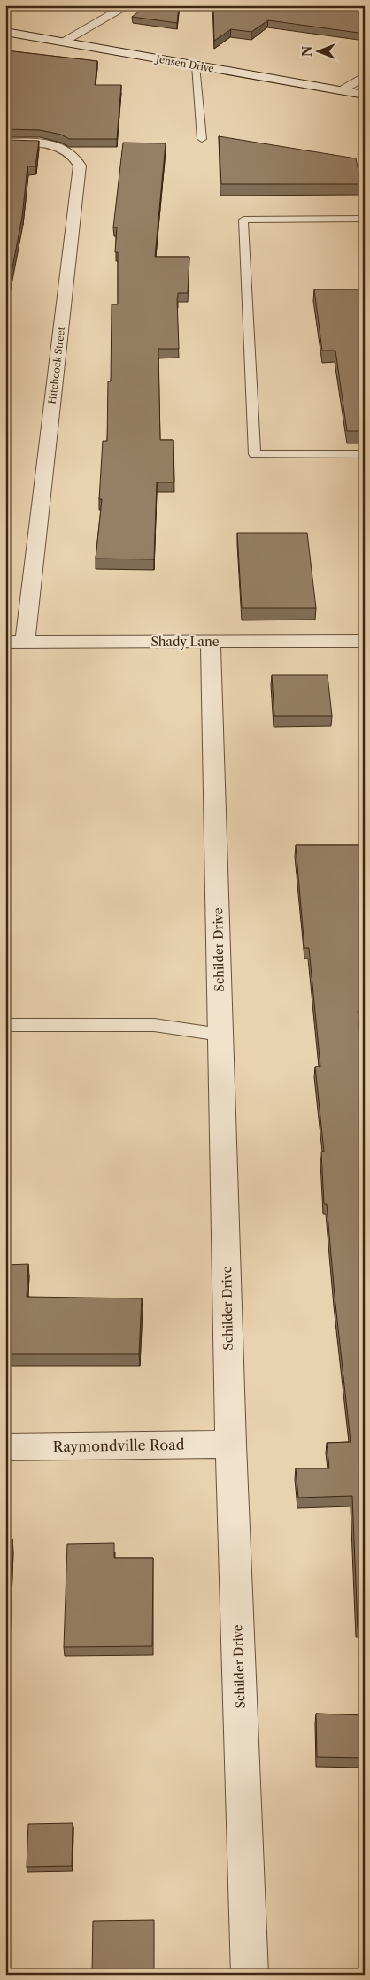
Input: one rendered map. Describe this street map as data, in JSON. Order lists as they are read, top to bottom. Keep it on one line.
{"streets":{"street":["Jensen Drive","Hitchcock Street","Shady Lane","Schilder Drive","Raymondville Road"]},"crossings":[["Hitchcock Street","Shady Lane"],["Shady Lane","Schilder Drive"],["Schilder Drive","Raymondville Road"]],"north":"left"}
